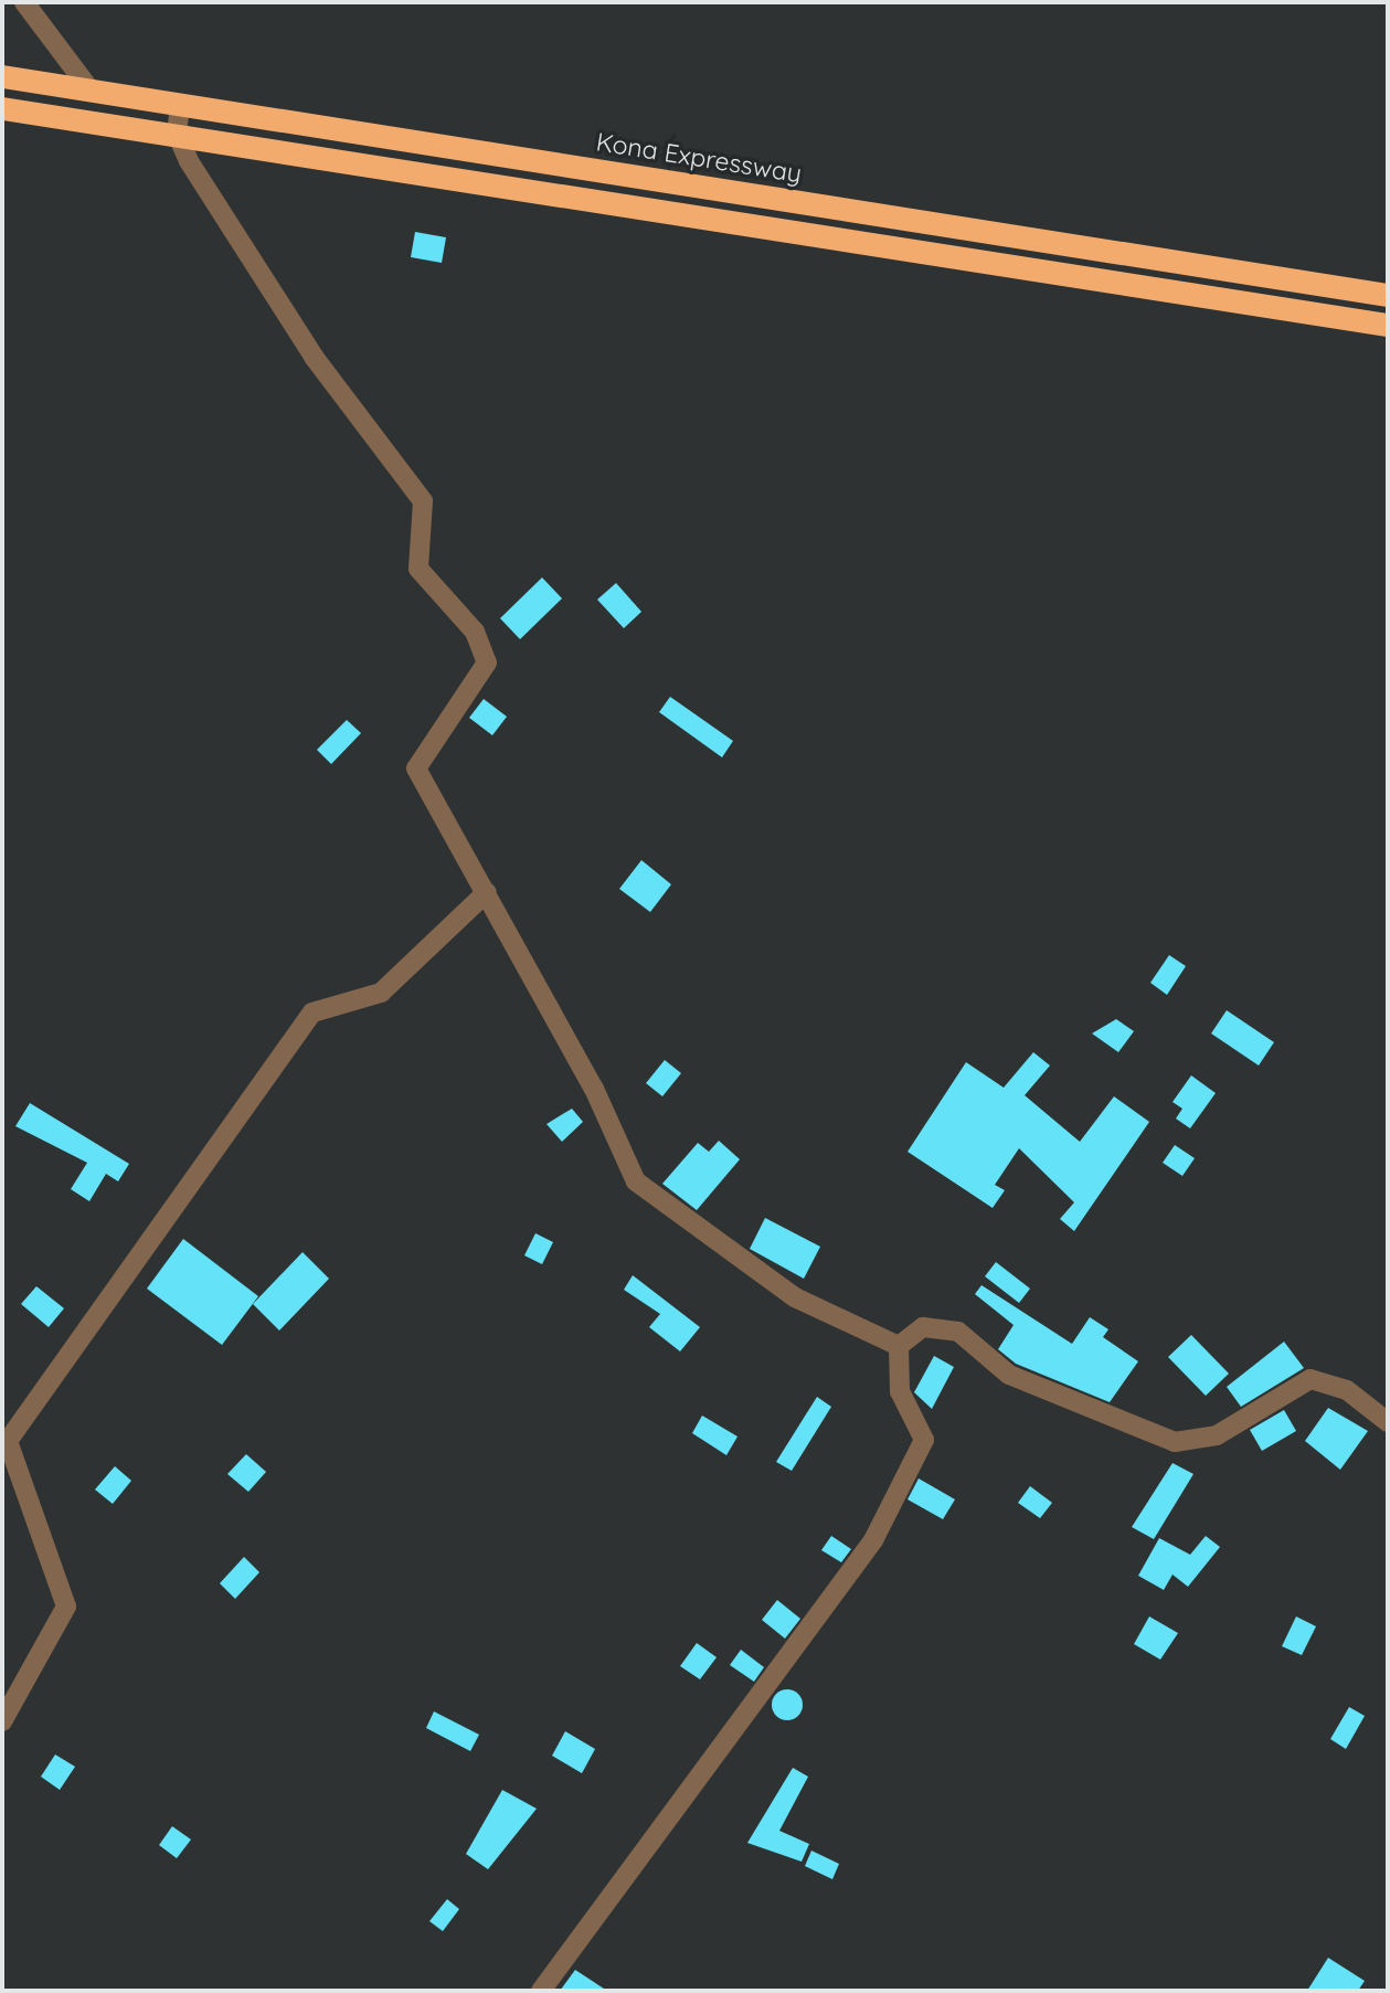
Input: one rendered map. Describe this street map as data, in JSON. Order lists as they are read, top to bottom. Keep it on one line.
{"streets":{"highway":["Kona Expressway"]}}
